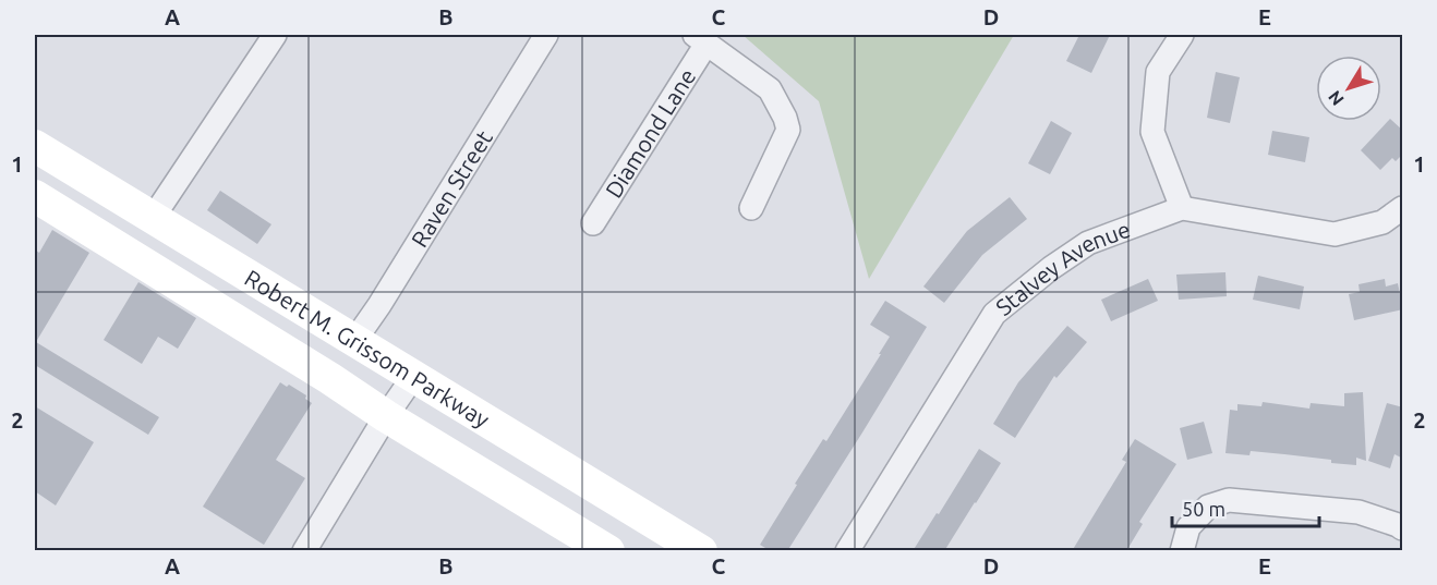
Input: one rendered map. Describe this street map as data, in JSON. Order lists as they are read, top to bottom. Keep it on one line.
{"streets":{"main road":["Robert M. Grissom Parkway"],"street":["Diamond Lane","Raven Street","Stalvey Avenue"]},"crossings":[["Raven Street","Robert M. Grissom Parkway"]],"scale_bar":"50 m","north":"bottom left","grid":{"columns":["A","B","C","D","E"],"rows":["1","2"]}}
